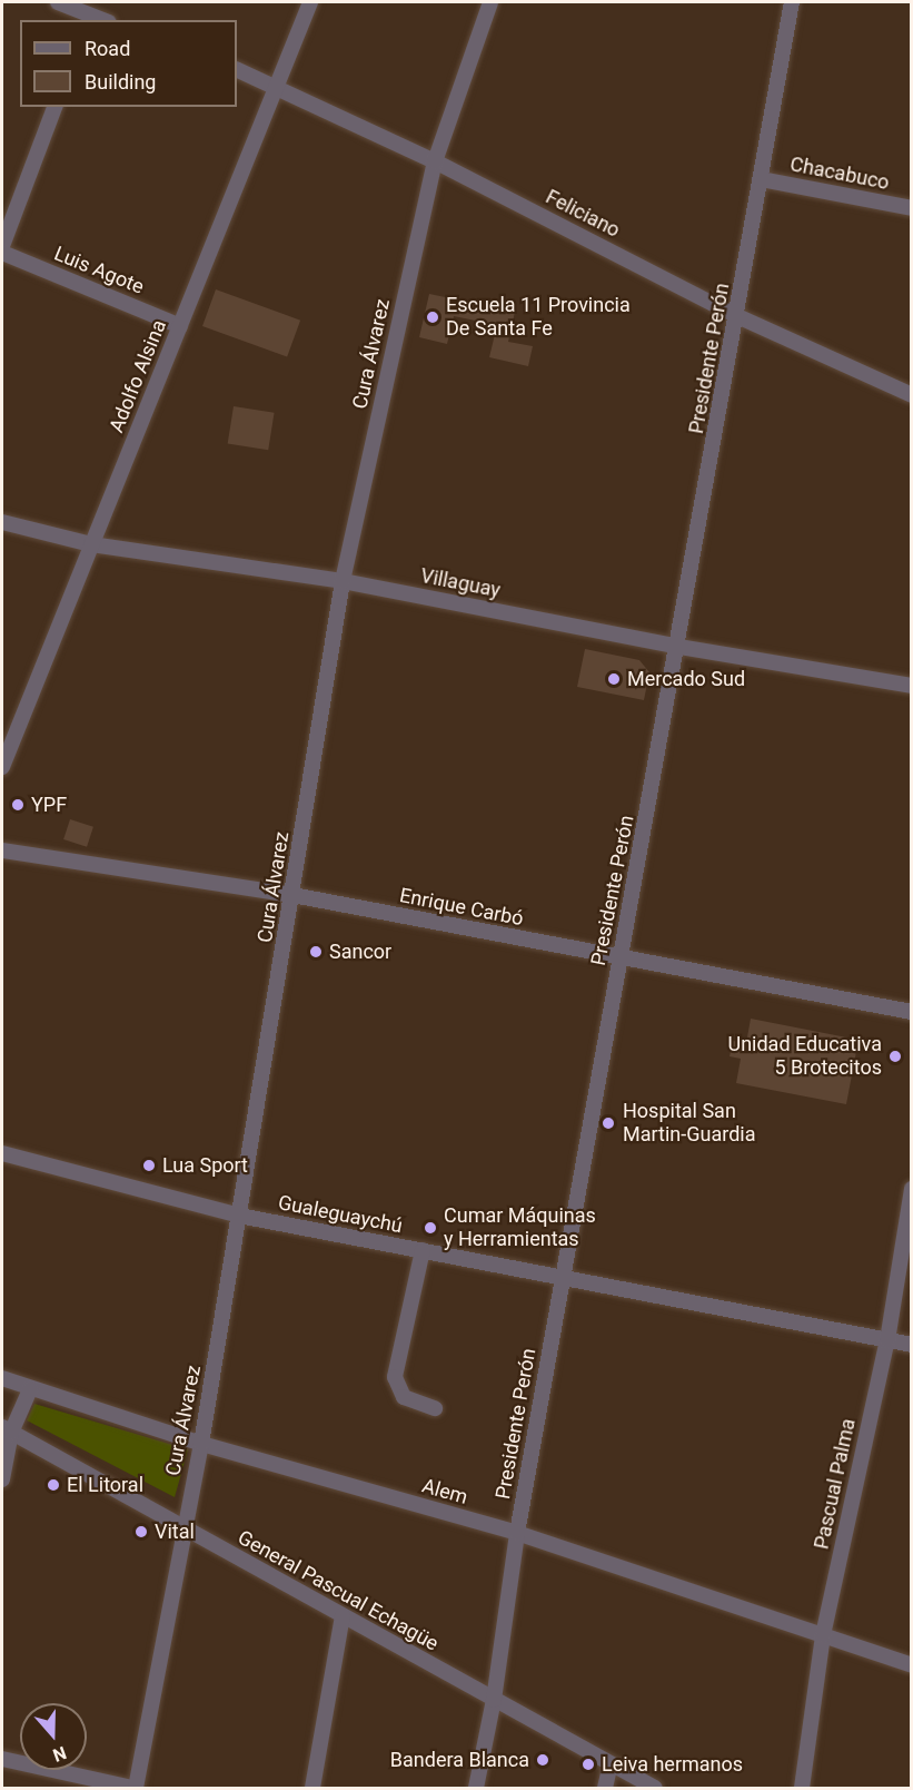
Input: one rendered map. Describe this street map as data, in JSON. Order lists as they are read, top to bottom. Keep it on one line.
{"streets":{"street":["Chacabuco","Feliciano","Luis Agote","Cura Álvarez","Presidente Perón","Adolfo Alsina","Villaguay","Enrique Carbó","Gualeguaychú","Pascual Palma","Alem","General Pascual Echagüe"]},"crossings":[["Chacabuco","Presidente Perón"],["Feliciano","Cura Álvarez"],["Feliciano","Presidente Perón"],["Feliciano","Adolfo Alsina"],["Luis Agote","Adolfo Alsina"],["Cura Álvarez","Villaguay"],["Cura Álvarez","Enrique Carbó"],["Cura Álvarez","Gualeguaychú"],["Cura Álvarez","Alem"],["Cura Álvarez","General Pascual Echagüe"],["Presidente Perón","Villaguay"],["Presidente Perón","Enrique Carbó"],["Presidente Perón","Gualeguaychú"],["Presidente Perón","Alem"],["Presidente Perón","General Pascual Echagüe"],["Adolfo Alsina","Villaguay"],["Gualeguaychú","Pascual Palma"],["Pascual Palma","Alem"]],"places":["Escuela 11 Provincia De Santa Fe","Mercado Sud","YPF","Sancor","Unidad Educativa 5 Brotecitos","Hospital San Martin-Guardia","Lua Sport","Cumar Máquinas y Herramientas","El Litoral","Vital","Bandera Blanca","Leiva hermanos"],"legend":["Road","Building"],"north":"bottom"}
